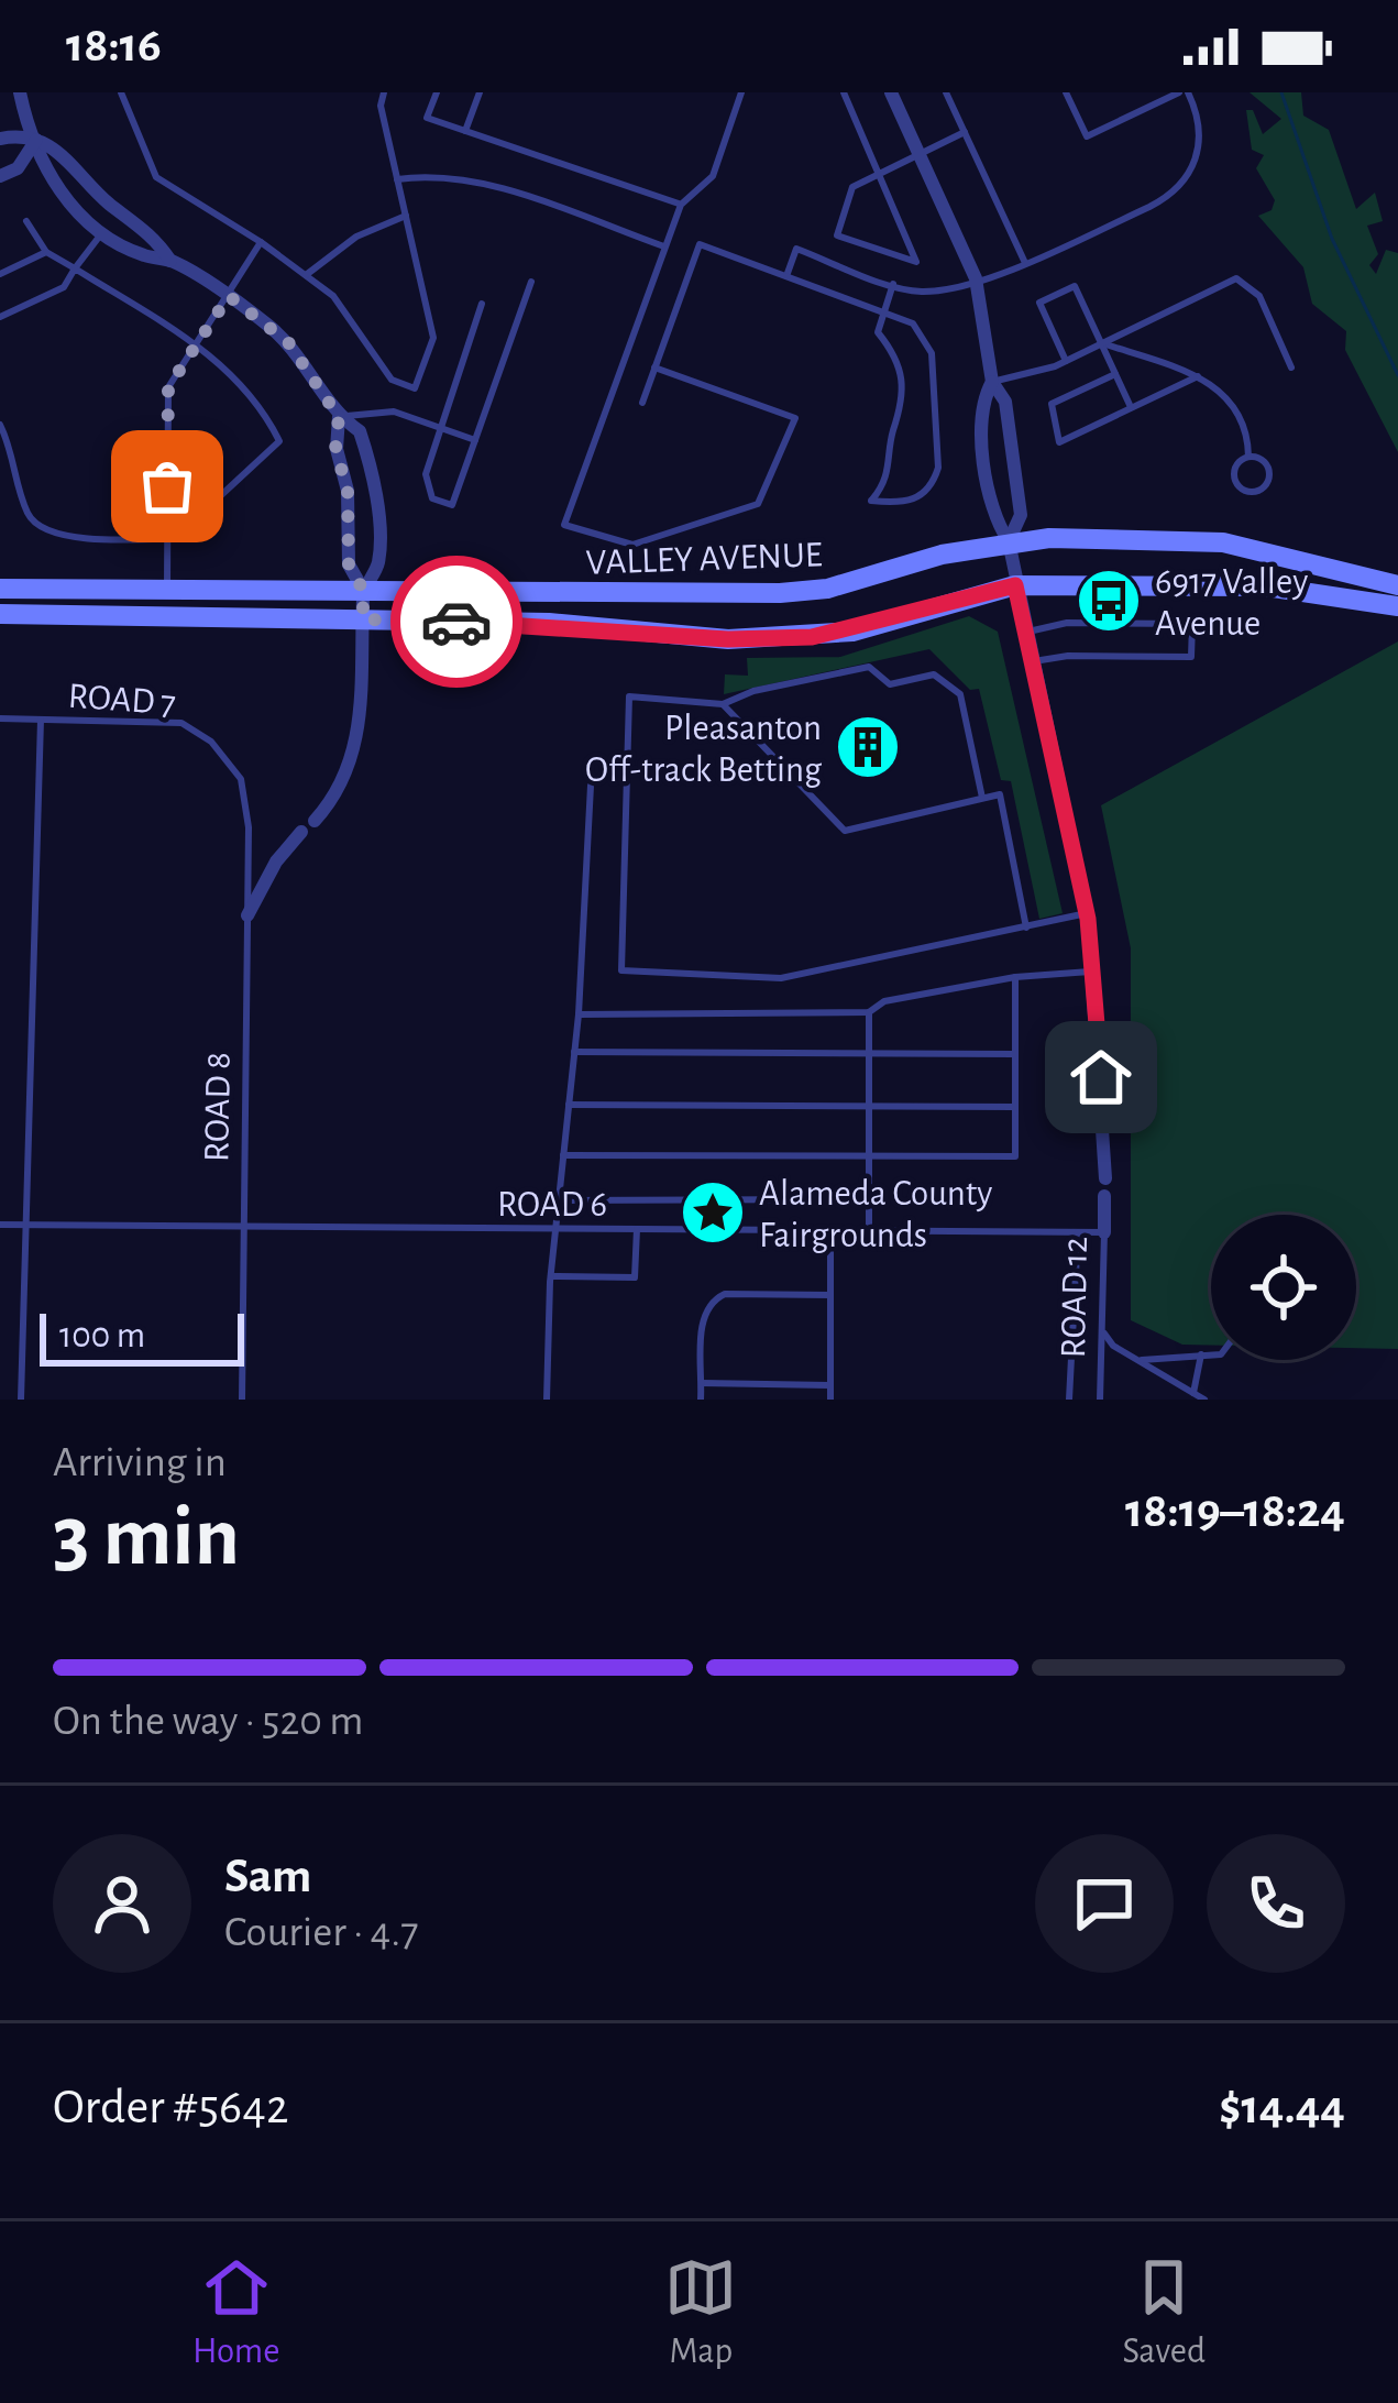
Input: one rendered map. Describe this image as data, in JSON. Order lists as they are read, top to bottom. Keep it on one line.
{"streets":{"main road":["VALLEY AVENUE"],"street":["ROAD 8","ROAD 12"],"lane":["ROAD 7","ROAD 6"]},"crossings":[["ROAD 7","ROAD 8"],["ROAD 8","ROAD 6"],["ROAD 6","ROAD 12"]],"places":{"bus stop":["6917 Valley Avenue"],"building":["Pleasanton Off-track Betting"],"place":["Alameda County Fairgrounds"]},"scale_bar":"100 m","page":{"status":"18:16","scale":"100 m","heading":["3 min","Arriving in","18:19–18:24"],"panel":["Sam","Courier · 4.7","Order #5642","$14.44"],"bar":"On the way · 520 m","tabs":["Home","Map","Saved"]}}
